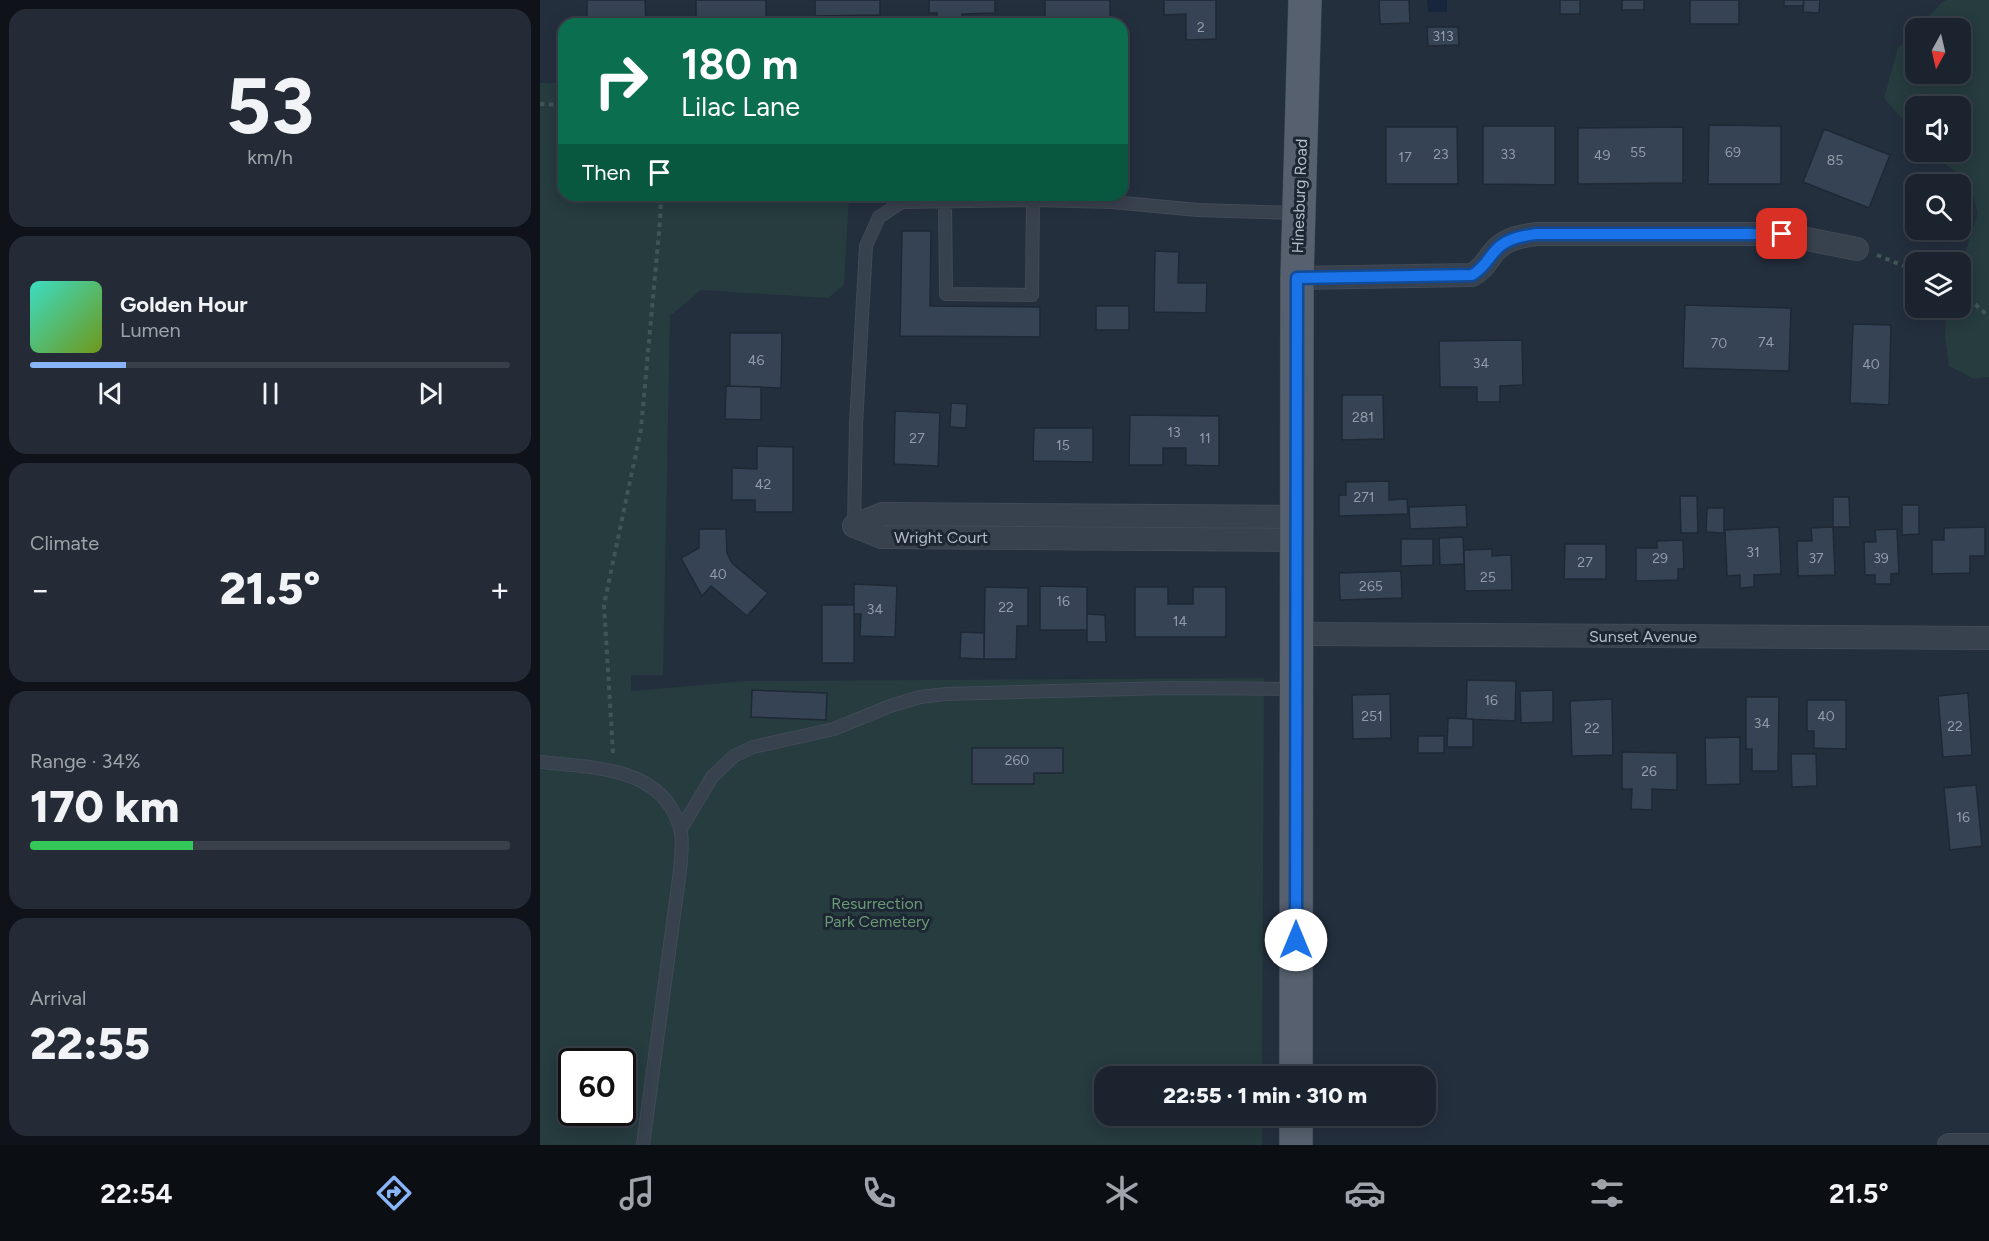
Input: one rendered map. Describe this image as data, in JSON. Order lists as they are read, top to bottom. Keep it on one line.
{"streets":{"main road":["Hinesburg Road"],"street":["Wright Court","Sunset Avenue"]},"crossings":[["Hinesburg Road","Wright Court"],["Hinesburg Road","Sunset Avenue"]],"parks":["Resurrection Park Cemetery"],"house_numbers":["2","313","55","69","23","33","49","17","85","74","70","46","34","40","281","13","27","11","15","42","271","31","29","37","39","27","40","25","265","16","22","34","14","16","251","40","34","22","22","260","26","16"],"north":"bottom","page":{"tile":[["53","km/h"],"Climate",["Range · 34%","170 km"],["Arrival","22:55"]],"turn":["180 m","Lilac Lane"],"then":"Then","song":["Golden Hour","Lumen"],"heat":["−","21.5°","+"],"limit":"60","trip":"22:55 · 1 min · 310 m","tabs":["22:54","21.5°"]}}
